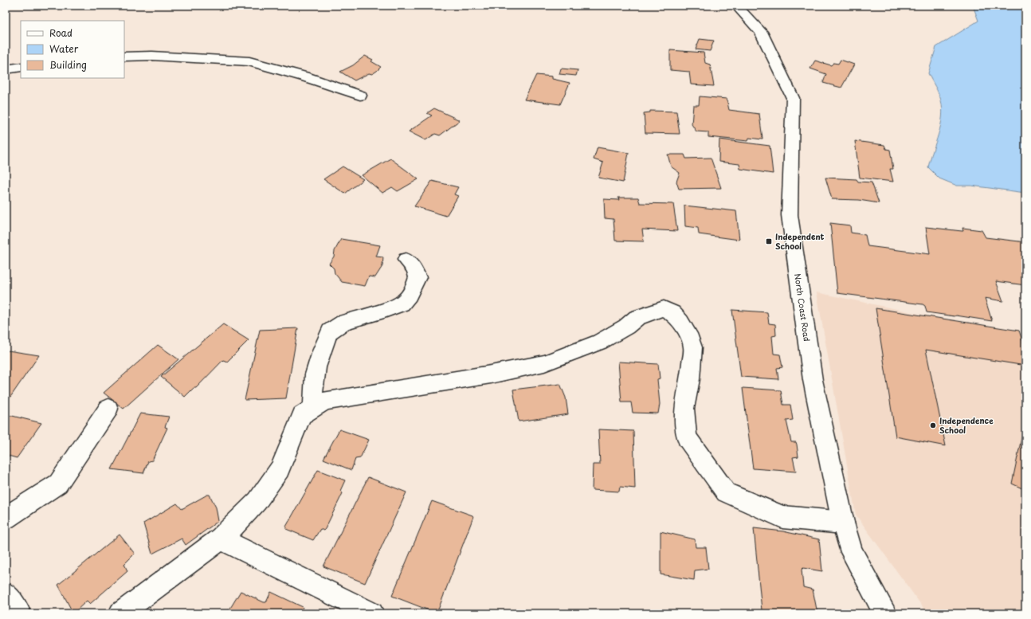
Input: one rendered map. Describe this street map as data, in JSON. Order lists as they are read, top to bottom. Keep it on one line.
{"streets":{"street":["North Coast Road"]},"places":{"transit":["Independent School"],"other":["Independence School"]},"legend":["Road","Water","Building"]}
